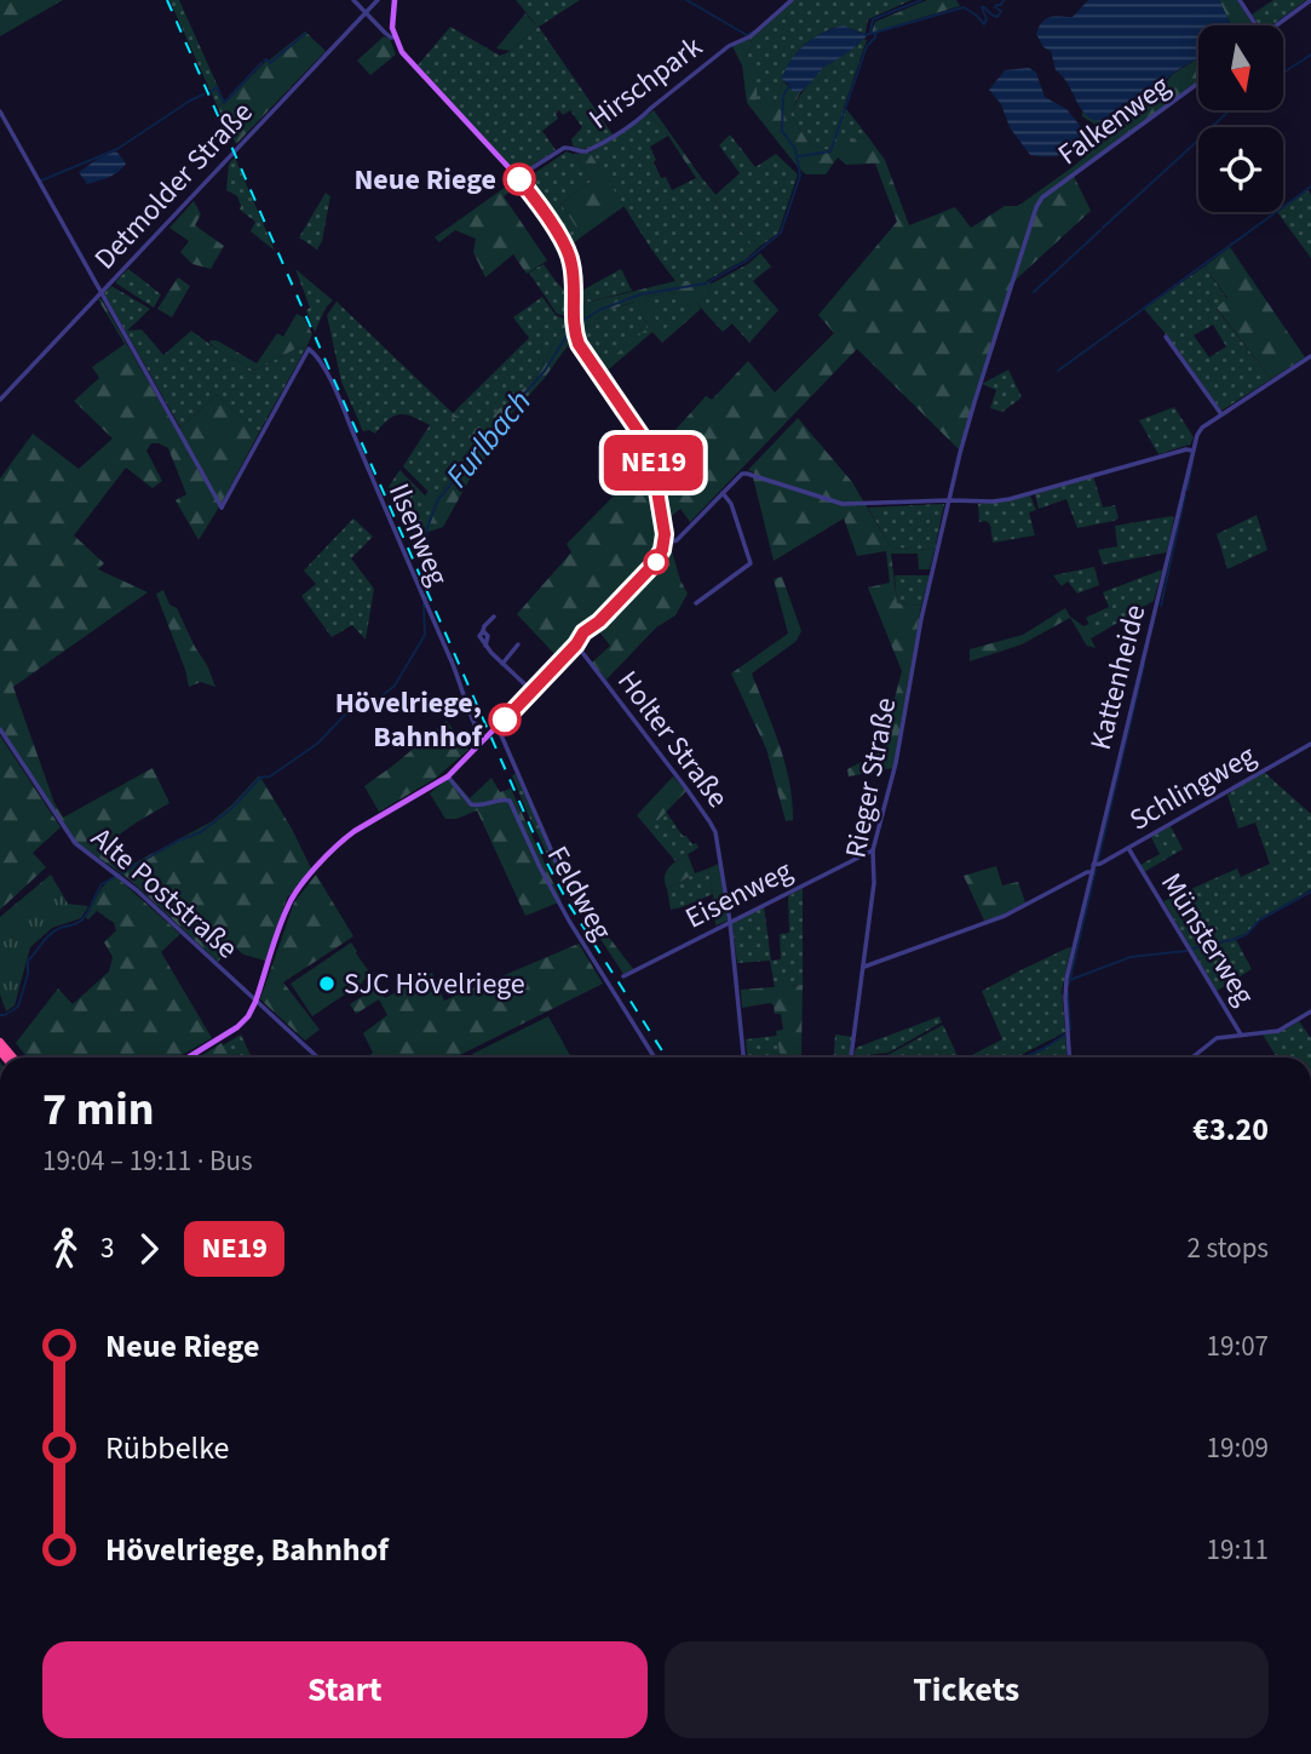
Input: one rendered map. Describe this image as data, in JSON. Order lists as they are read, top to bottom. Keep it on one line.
{"streets":{"street":["Hirschpark","Falkenweg","Detmolder Straße","Ilsenweg","Kattenheide","Holter Straße","Rieger Straße","Schlingweg","Alte Poststraße","Feldweg","Eisenweg","Münsterweg"]},"crossings":[["Falkenweg","Rieger Straße"],["Detmolder Straße","Ilsenweg"],["Kattenheide","Schlingweg"],["Holter Straße","Eisenweg"],["Rieger Straße","Schlingweg"],["Rieger Straße","Eisenweg"],["Schlingweg","Münsterweg"]],"water":["Furlbach"],"places":["Neue Riege","Hövelriege, Bahnhof","SJC Hövelriege"],"lines":["bus line NE19"],"north":"bottom","page":{"on_map":"NE19","heading":["7 min","19:04 – 19:11 · Bus","€3.20"],"legs":["3","NE19","2 stops"],"list":[{"name":"Neue Riege","value":"19:07"},{"name":"Rübbelke","value":"19:09"},{"name":"Hövelriege, Bahnhof","value":"19:11"}],"buttons":["Start","Tickets"]}}
